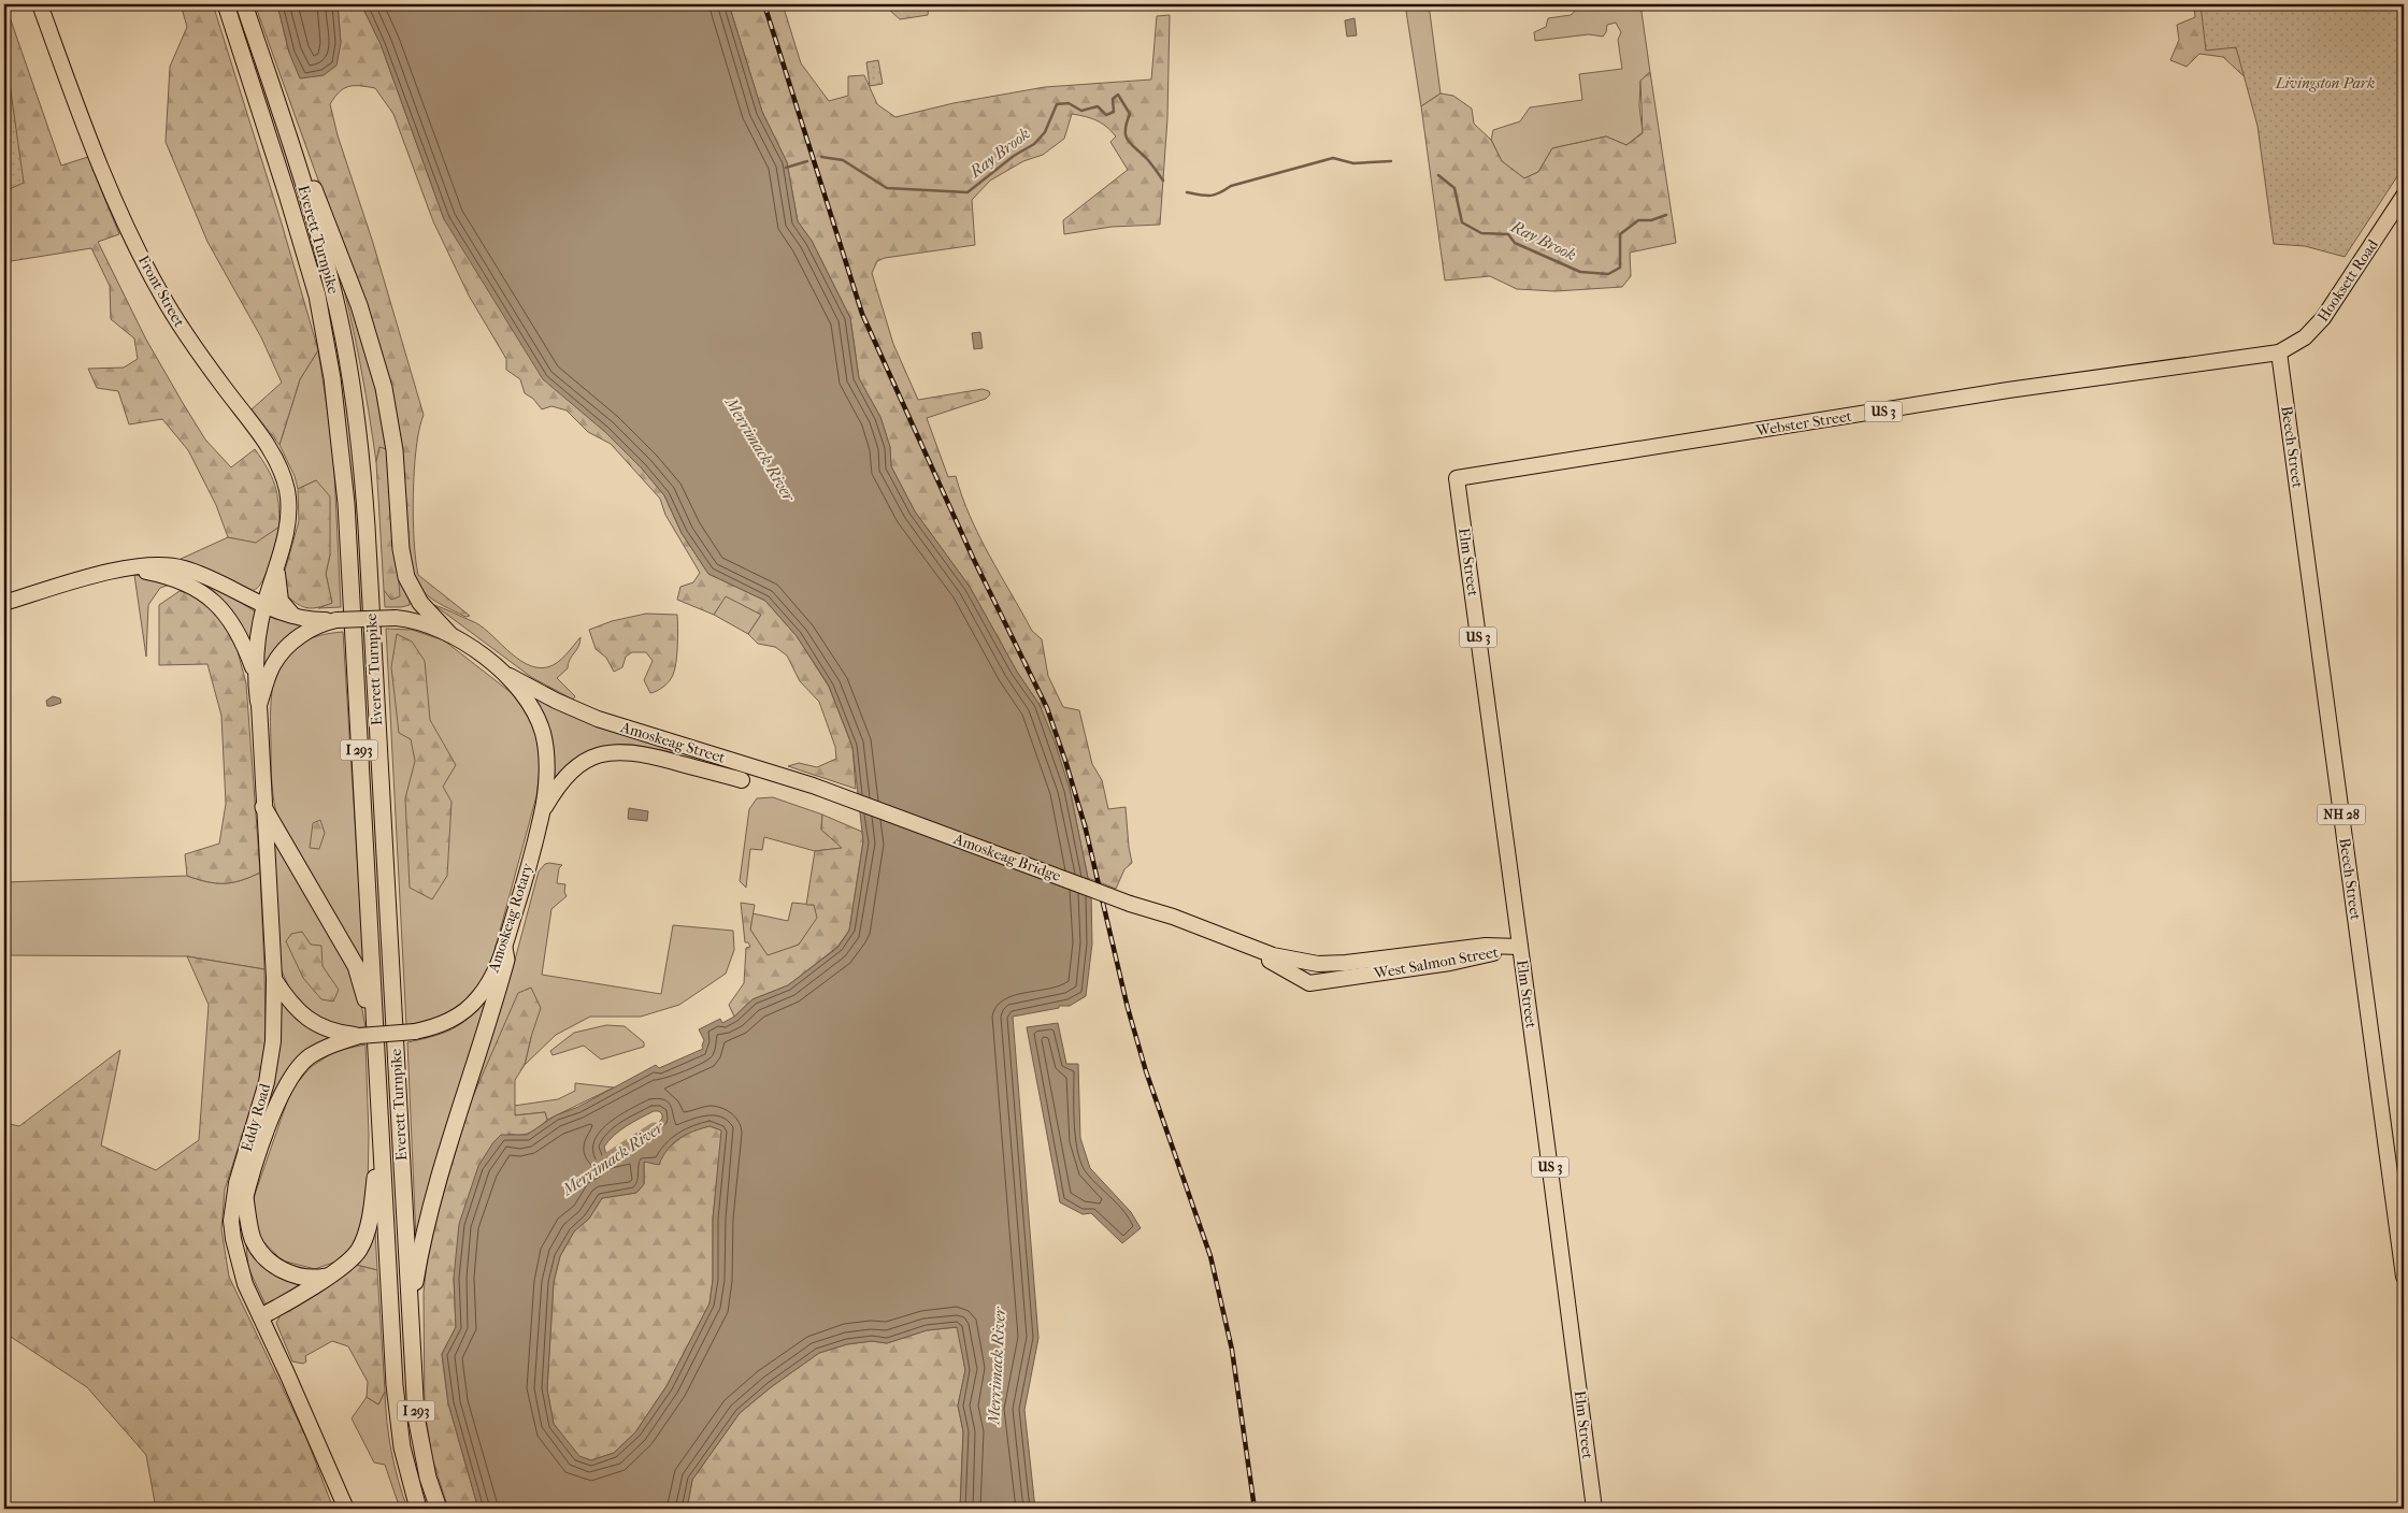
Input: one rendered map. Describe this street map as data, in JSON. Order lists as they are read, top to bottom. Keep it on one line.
{"streets":{"highway":["Everett Turnpike","I 293"],"main road":["Hooksett Road","Front Street","US 3","Webster Street","Beech Street","Elm Street","Amoskeag Street","NH 28","Amoskeag Bridge","Amoskeag Rotary","West Salmon Street","Eddy Road"]},"crossings":[["Hooksett Road","Webster Street"],["Hooksett Road","Beech Street"],["Webster Street","Beech Street"],["Webster Street","Elm Street"],["Elm Street","West Salmon Street"],["Amoskeag Street","Amoskeag Bridge"],["Amoskeag Street","Amoskeag Rotary"],["Amoskeag Bridge","West Salmon Street"],["Amoskeag Rotary","Eddy Road"]],"water":["Ray Brook","Merrimack River"],"parks":["Livingston Park"]}
